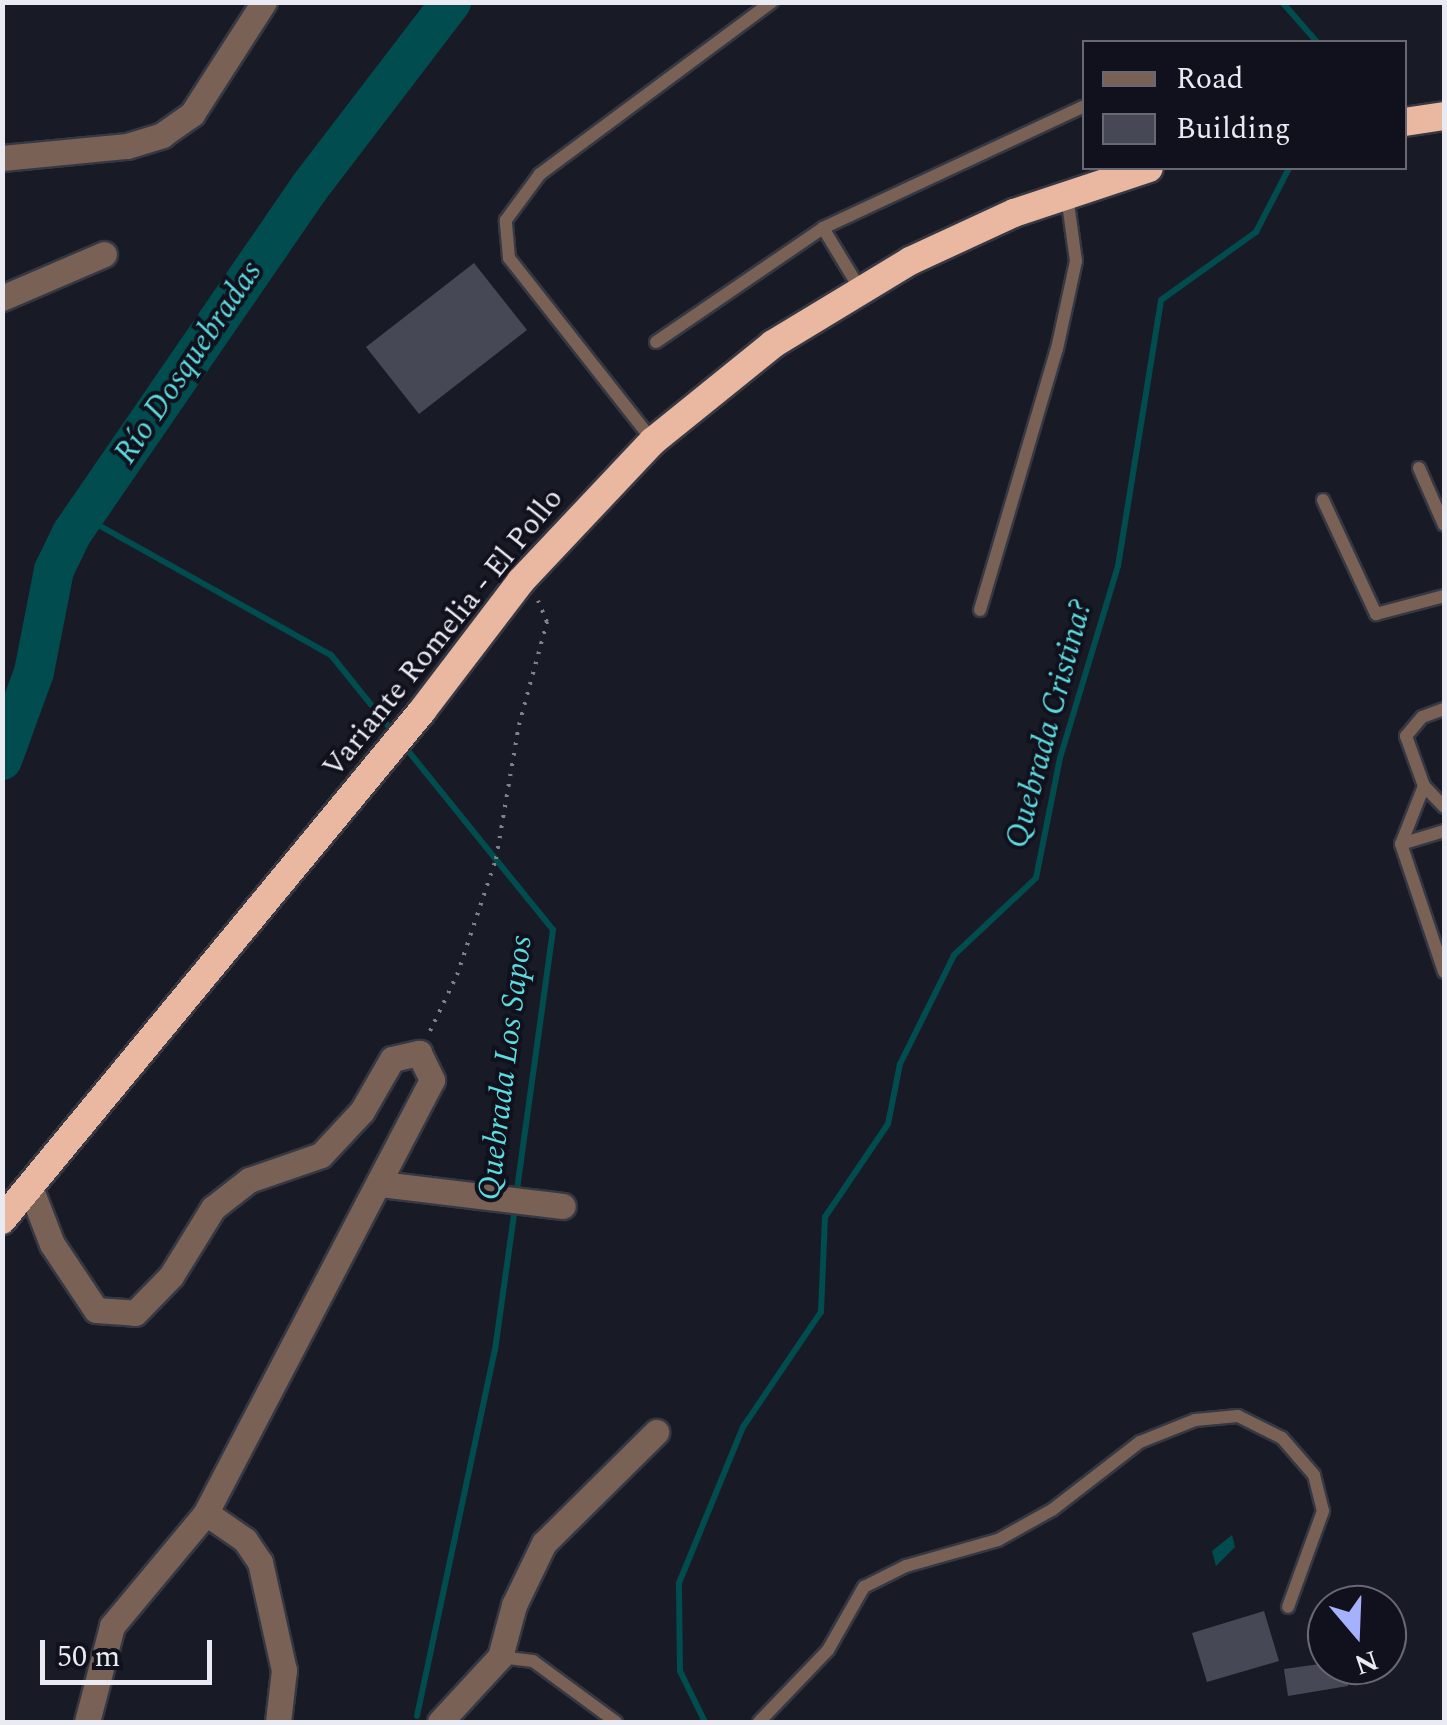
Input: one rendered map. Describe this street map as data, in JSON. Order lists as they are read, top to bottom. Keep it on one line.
{"streets":{"highway":["Variante Romelia - El Pollo"]},"water":["Río Dosquebradas","Quebrada Cristina?","Quebrada Los Sapos"],"legend":["Road","Building"],"scale_bar":"50 m","north":"bottom"}
